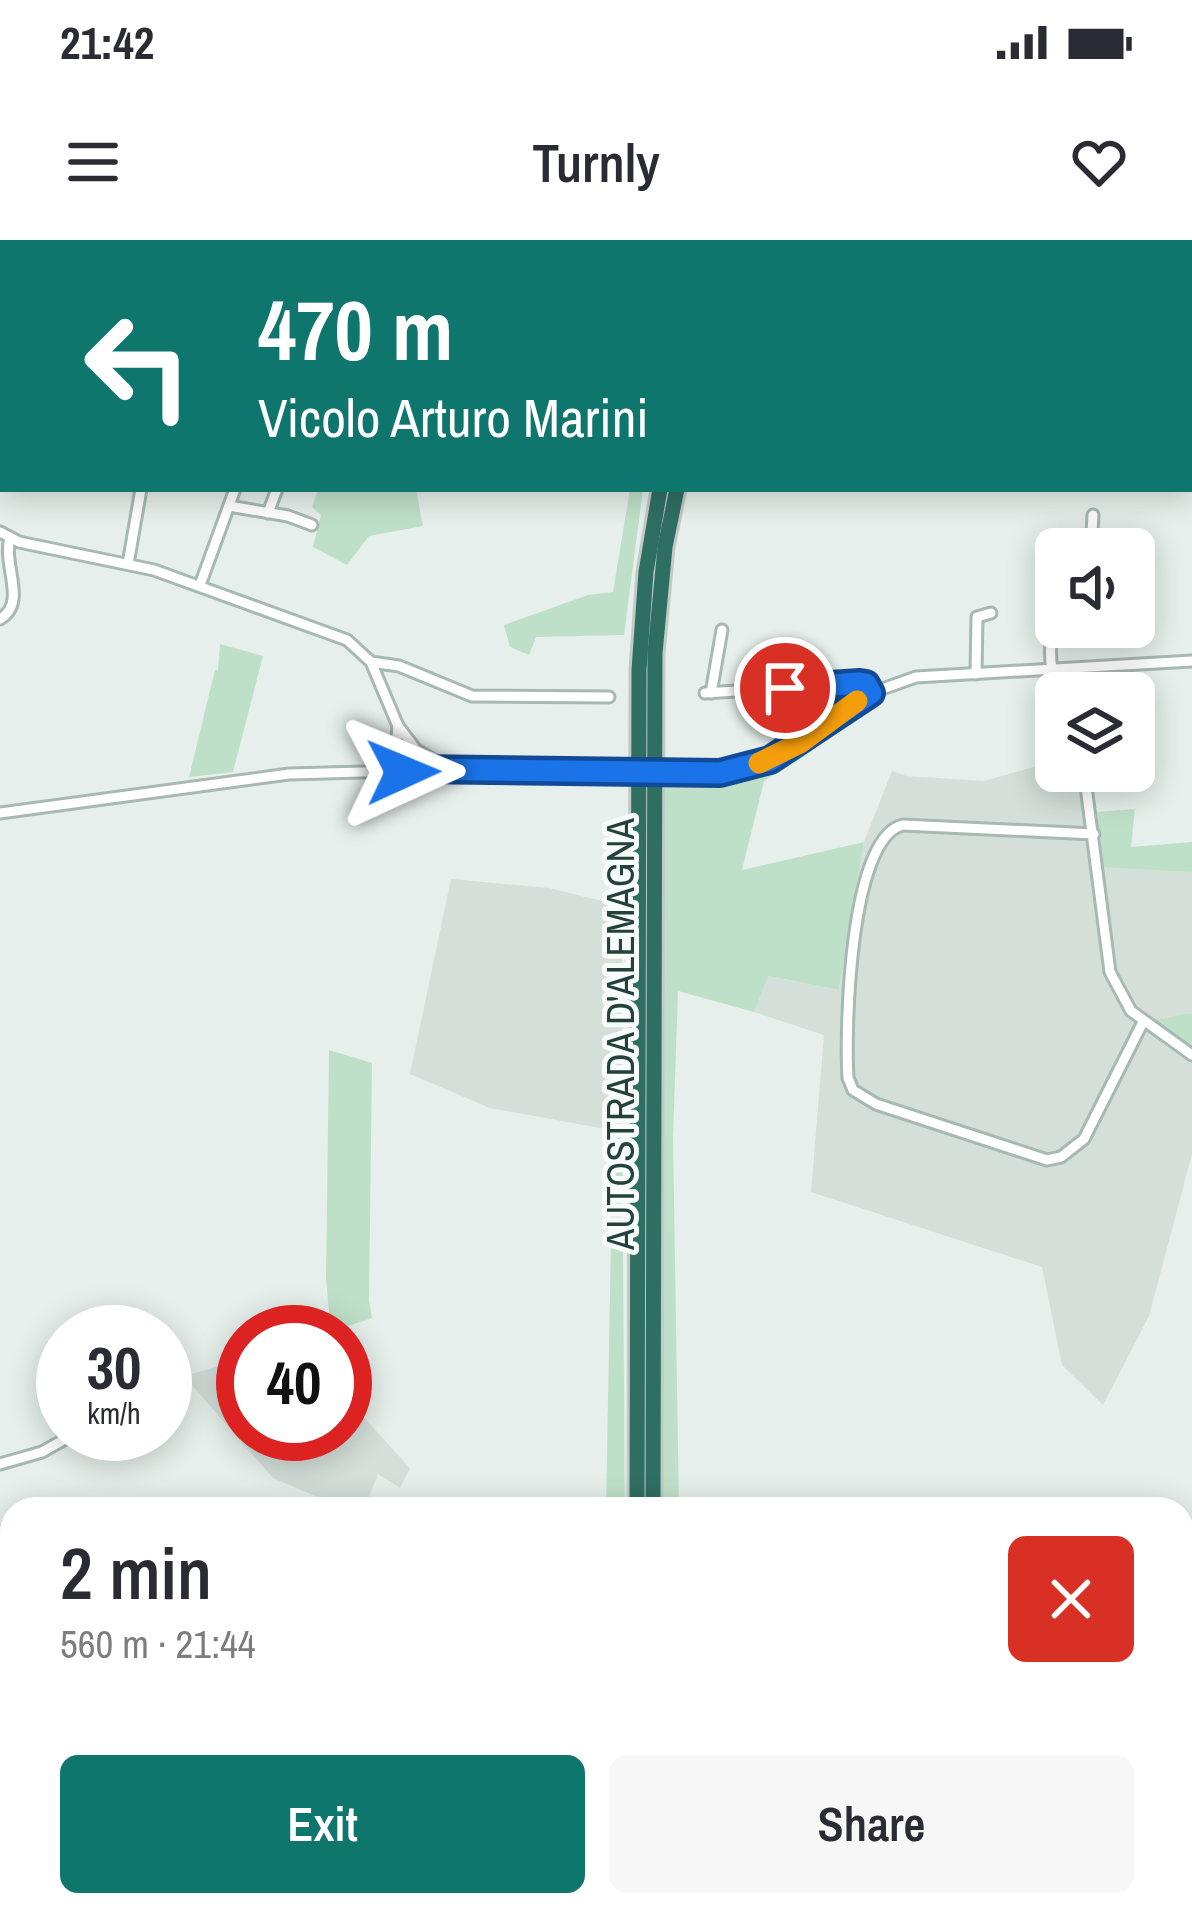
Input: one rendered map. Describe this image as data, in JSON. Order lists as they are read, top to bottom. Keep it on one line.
{"streets":{"highway":["AUTOSTRADA D'ALEMAGNA"]},"page":{"status":"21:42","header":"Turnly","turn":["470 m","Vicolo Arturo Marini"],"speed":"30 km/h","limit":"40","heading":["2 min","560 m · 21:44"],"buttons":["Exit","Share"]}}
